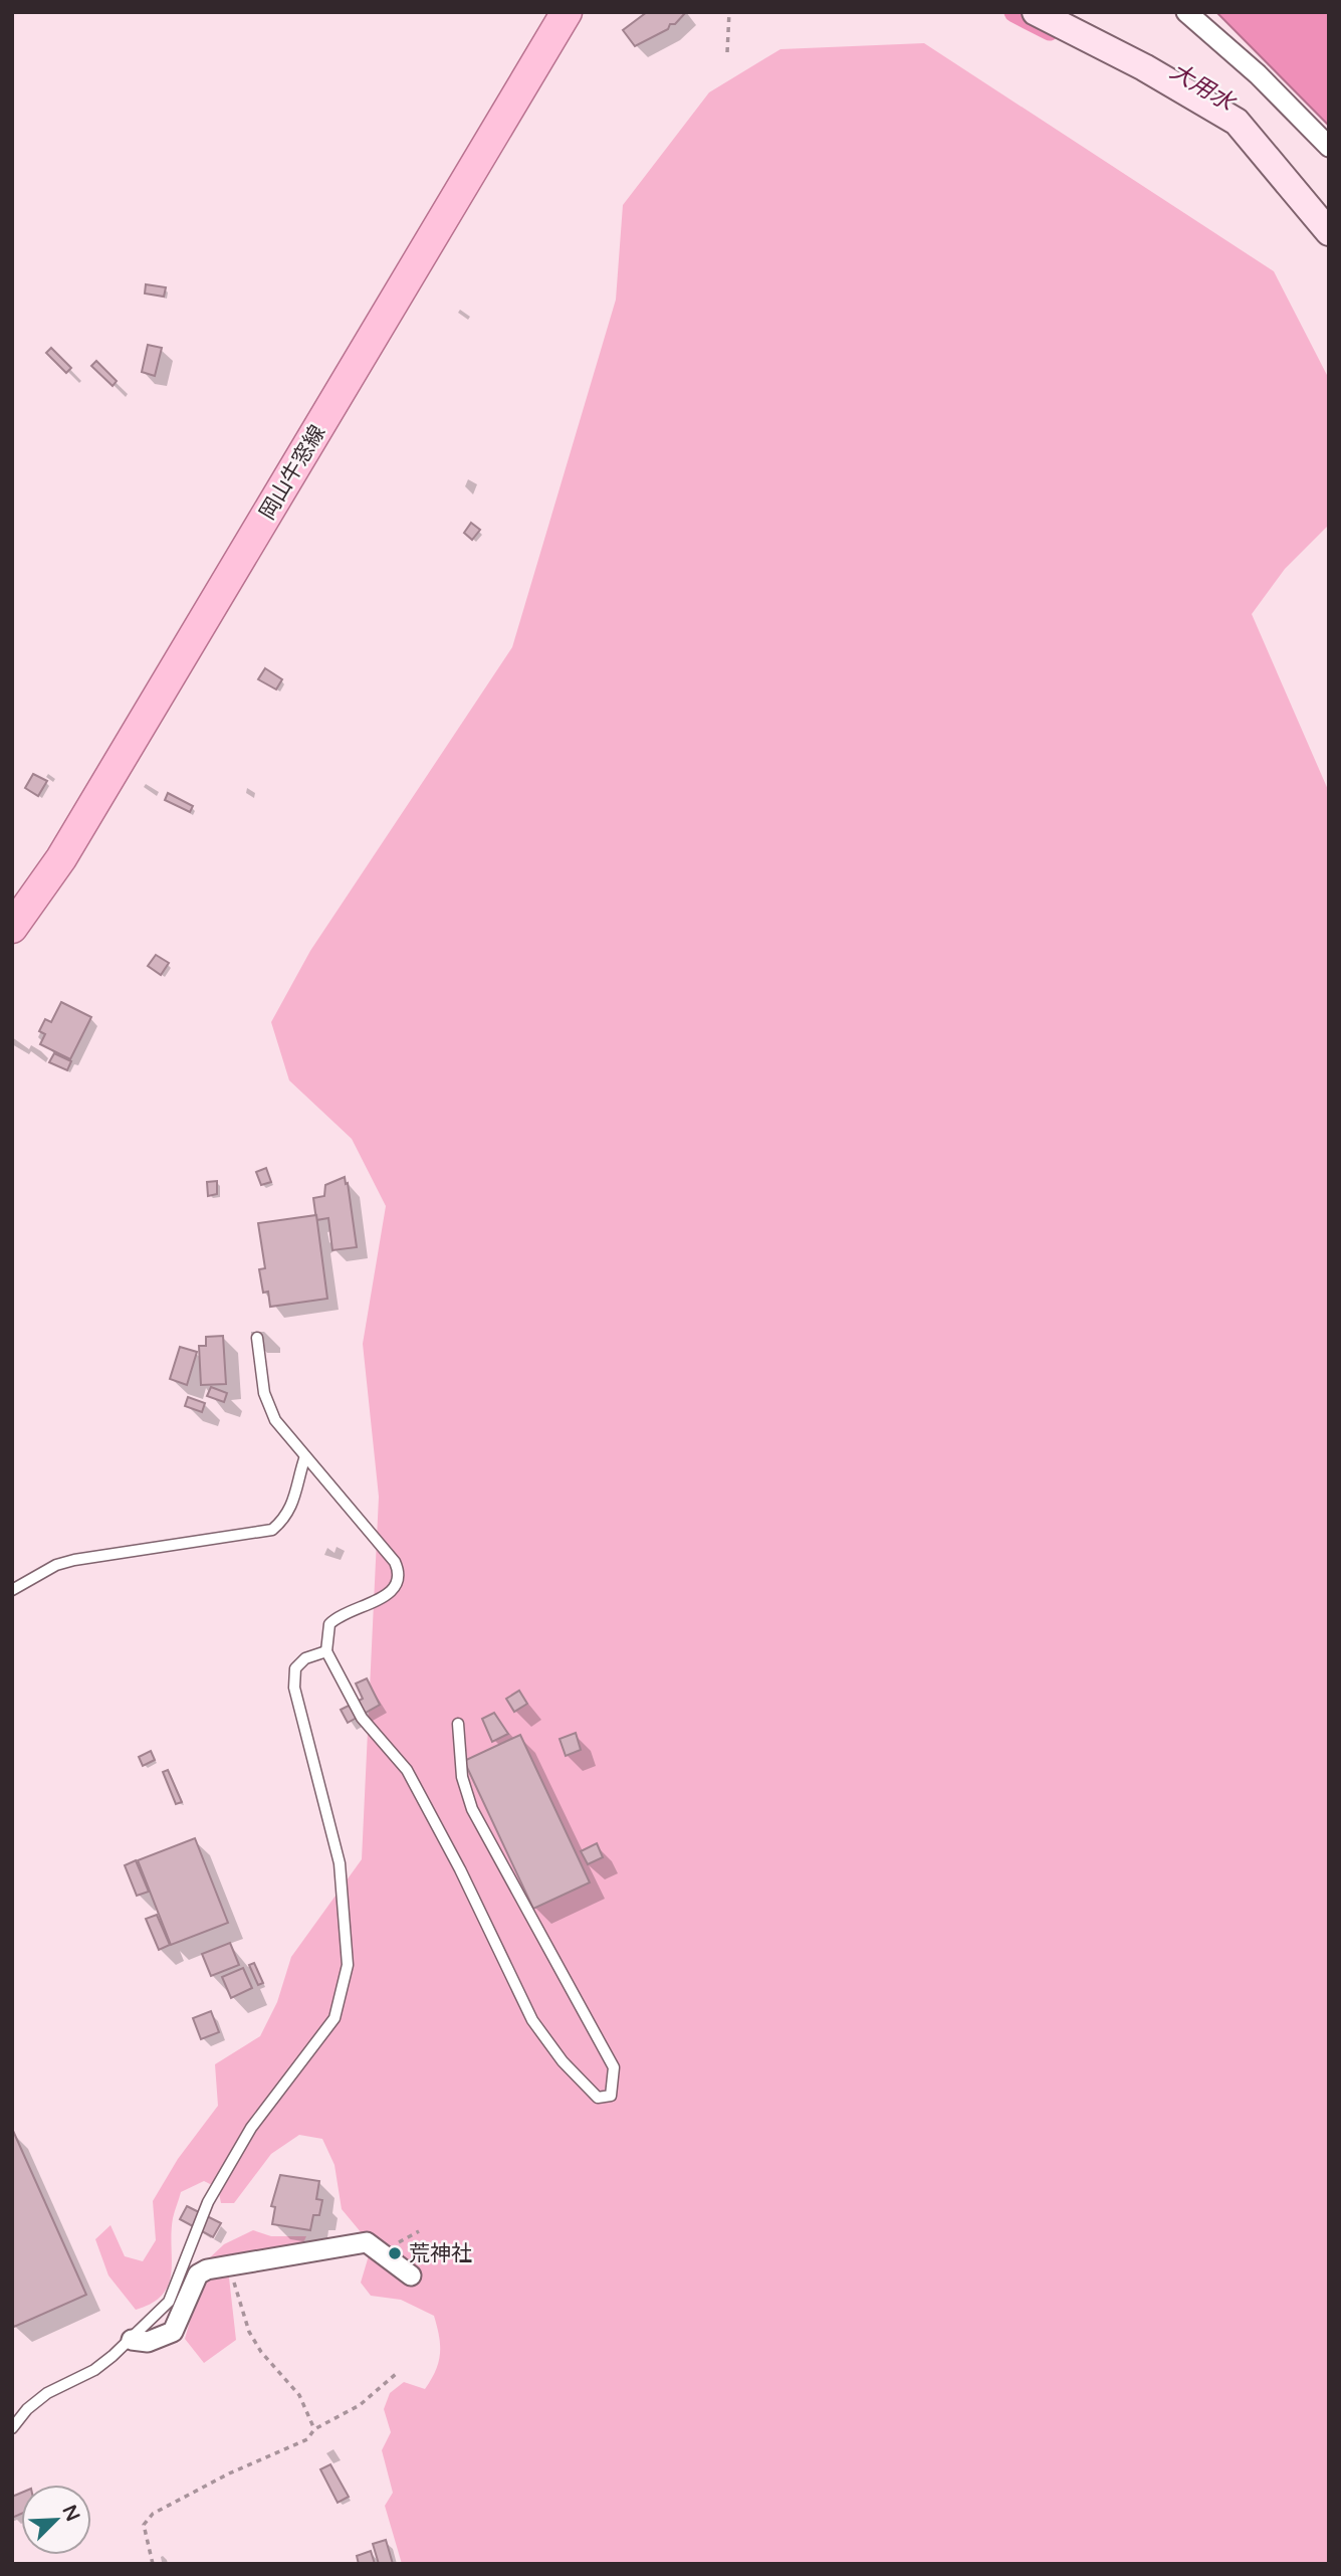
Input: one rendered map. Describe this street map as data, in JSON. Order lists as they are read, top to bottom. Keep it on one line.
{"streets":{"main road":["岡山牛窓線"]},"water":["大用水"],"places":["荒神社"],"north":"top right"}
